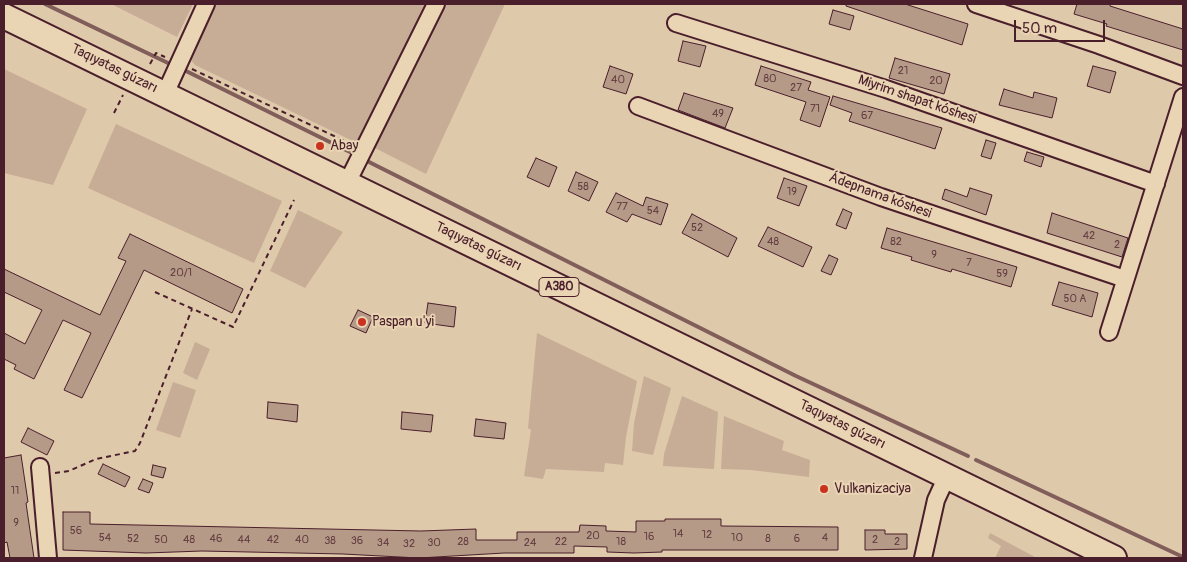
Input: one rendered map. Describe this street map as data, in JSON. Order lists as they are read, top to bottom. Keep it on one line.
{"streets":{"highway":["Taqıyatas gúzarı","A380"],"street":["Miyrim shapat kóshesi","Ádepnama kóshesi"]},"places":["Abay","Paspan u'yi","Vulkanizaciya"],"house_numbers":["21","80","40","20","27","71","49","67","58","19","77","54","52","42","48","82","2","9","7","20/1","59","50 А","11","9","56","14","12","20","16","54","10","4","52","46","8","6","50","48","44","42","40","2","38","36","28","22","18","2","34","30","24","32"],"scale_bar":"50 m"}
